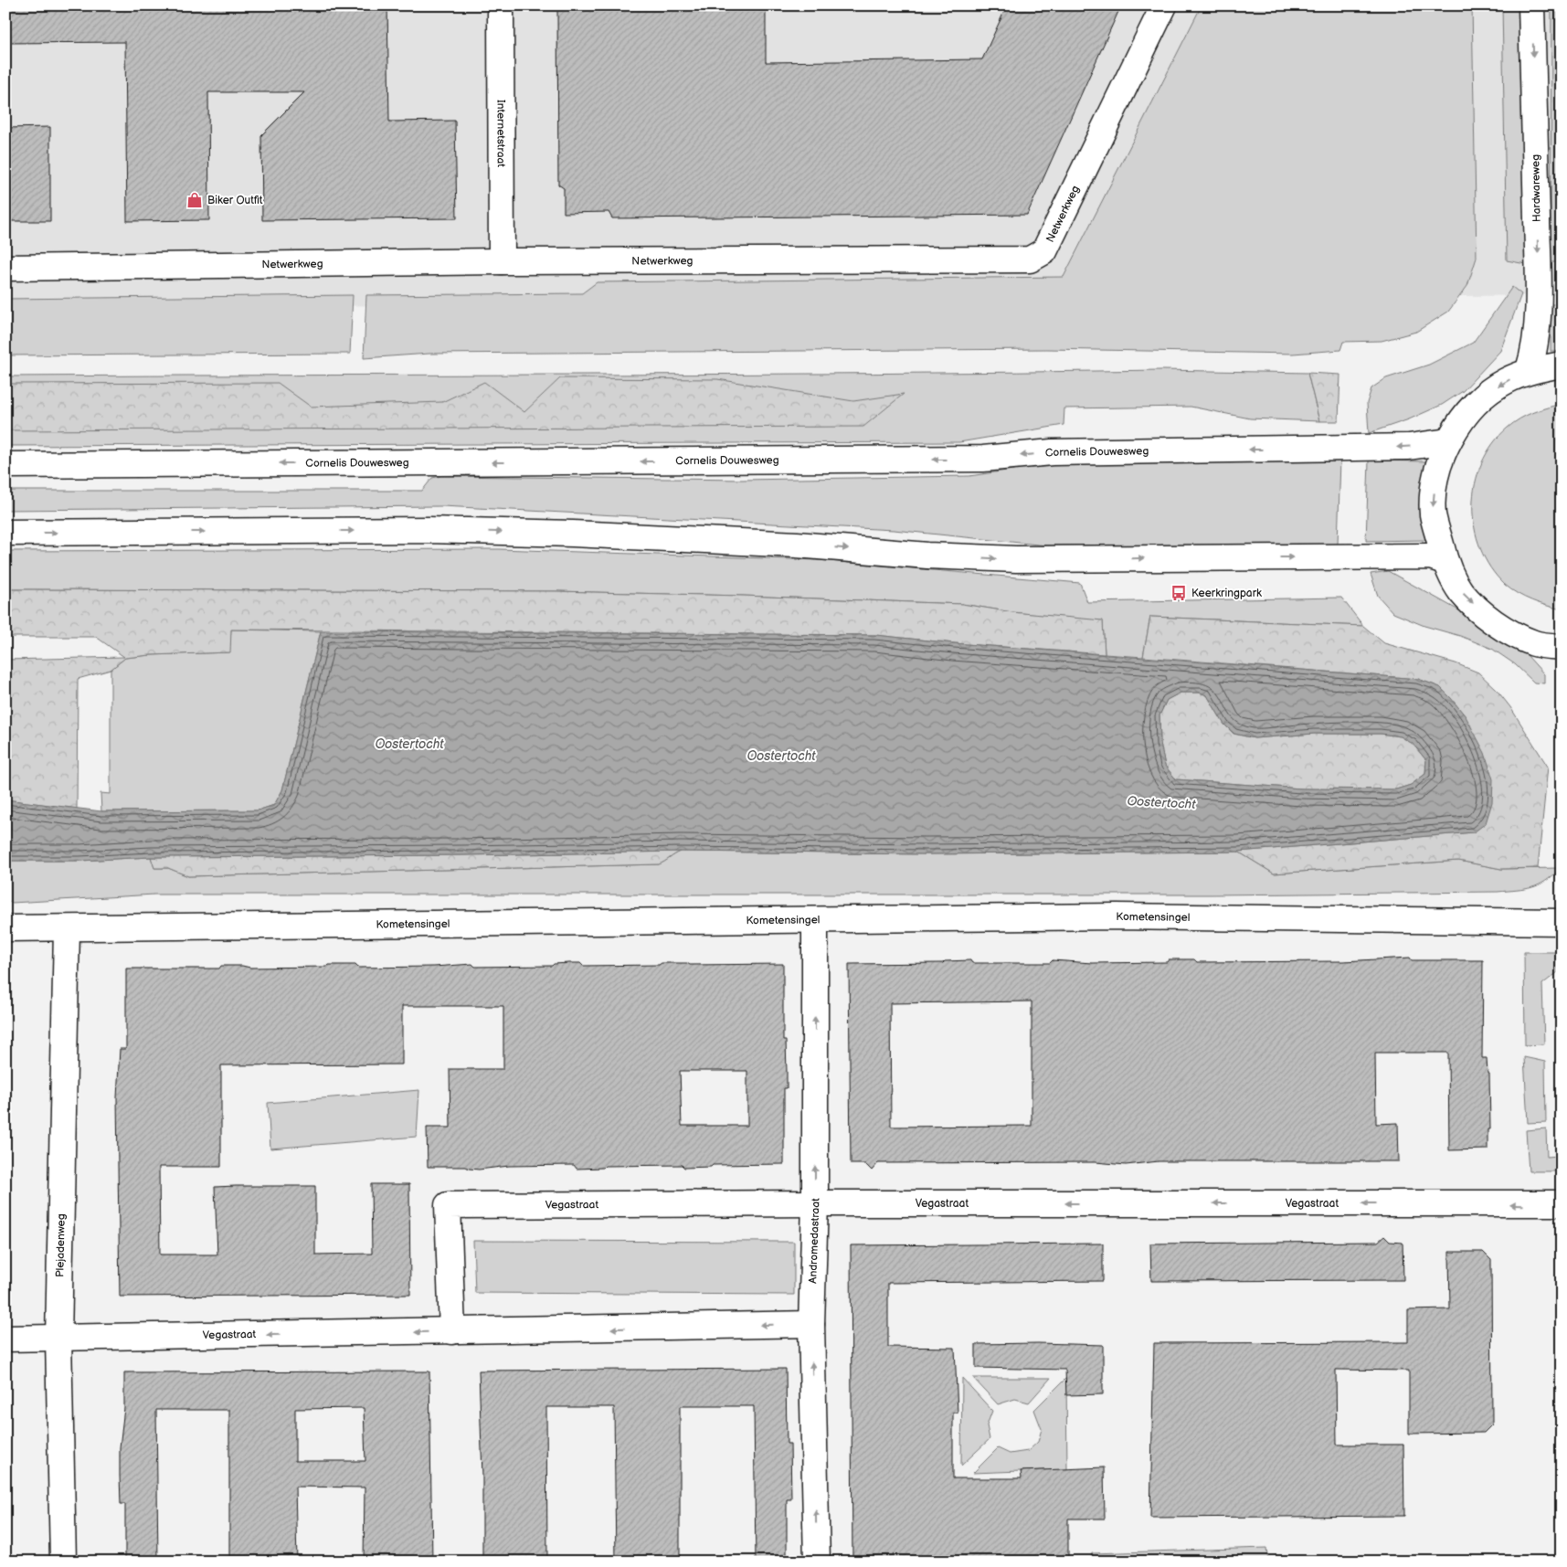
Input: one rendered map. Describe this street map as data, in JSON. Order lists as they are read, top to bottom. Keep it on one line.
{"streets":{"street":["Internetstraat","Hardwareweg","Netwerkweg","Cornelis Douwesweg","Kometensingel","Vegastraat","Andromedastraat","Plejadenweg"]},"crossings":[["Internetstraat","Netwerkweg"],["Kometensingel","Andromedastraat"],["Kometensingel","Plejadenweg"],["Vegastraat","Andromedastraat"],["Vegastraat","Plejadenweg"]],"one_way":["Hardwareweg","Vegastraat","Andromedastraat"],"water":["Oostertocht"],"places":{"shop":["Biker Outfit"],"bus stop":["Keerkringpark"]}}
